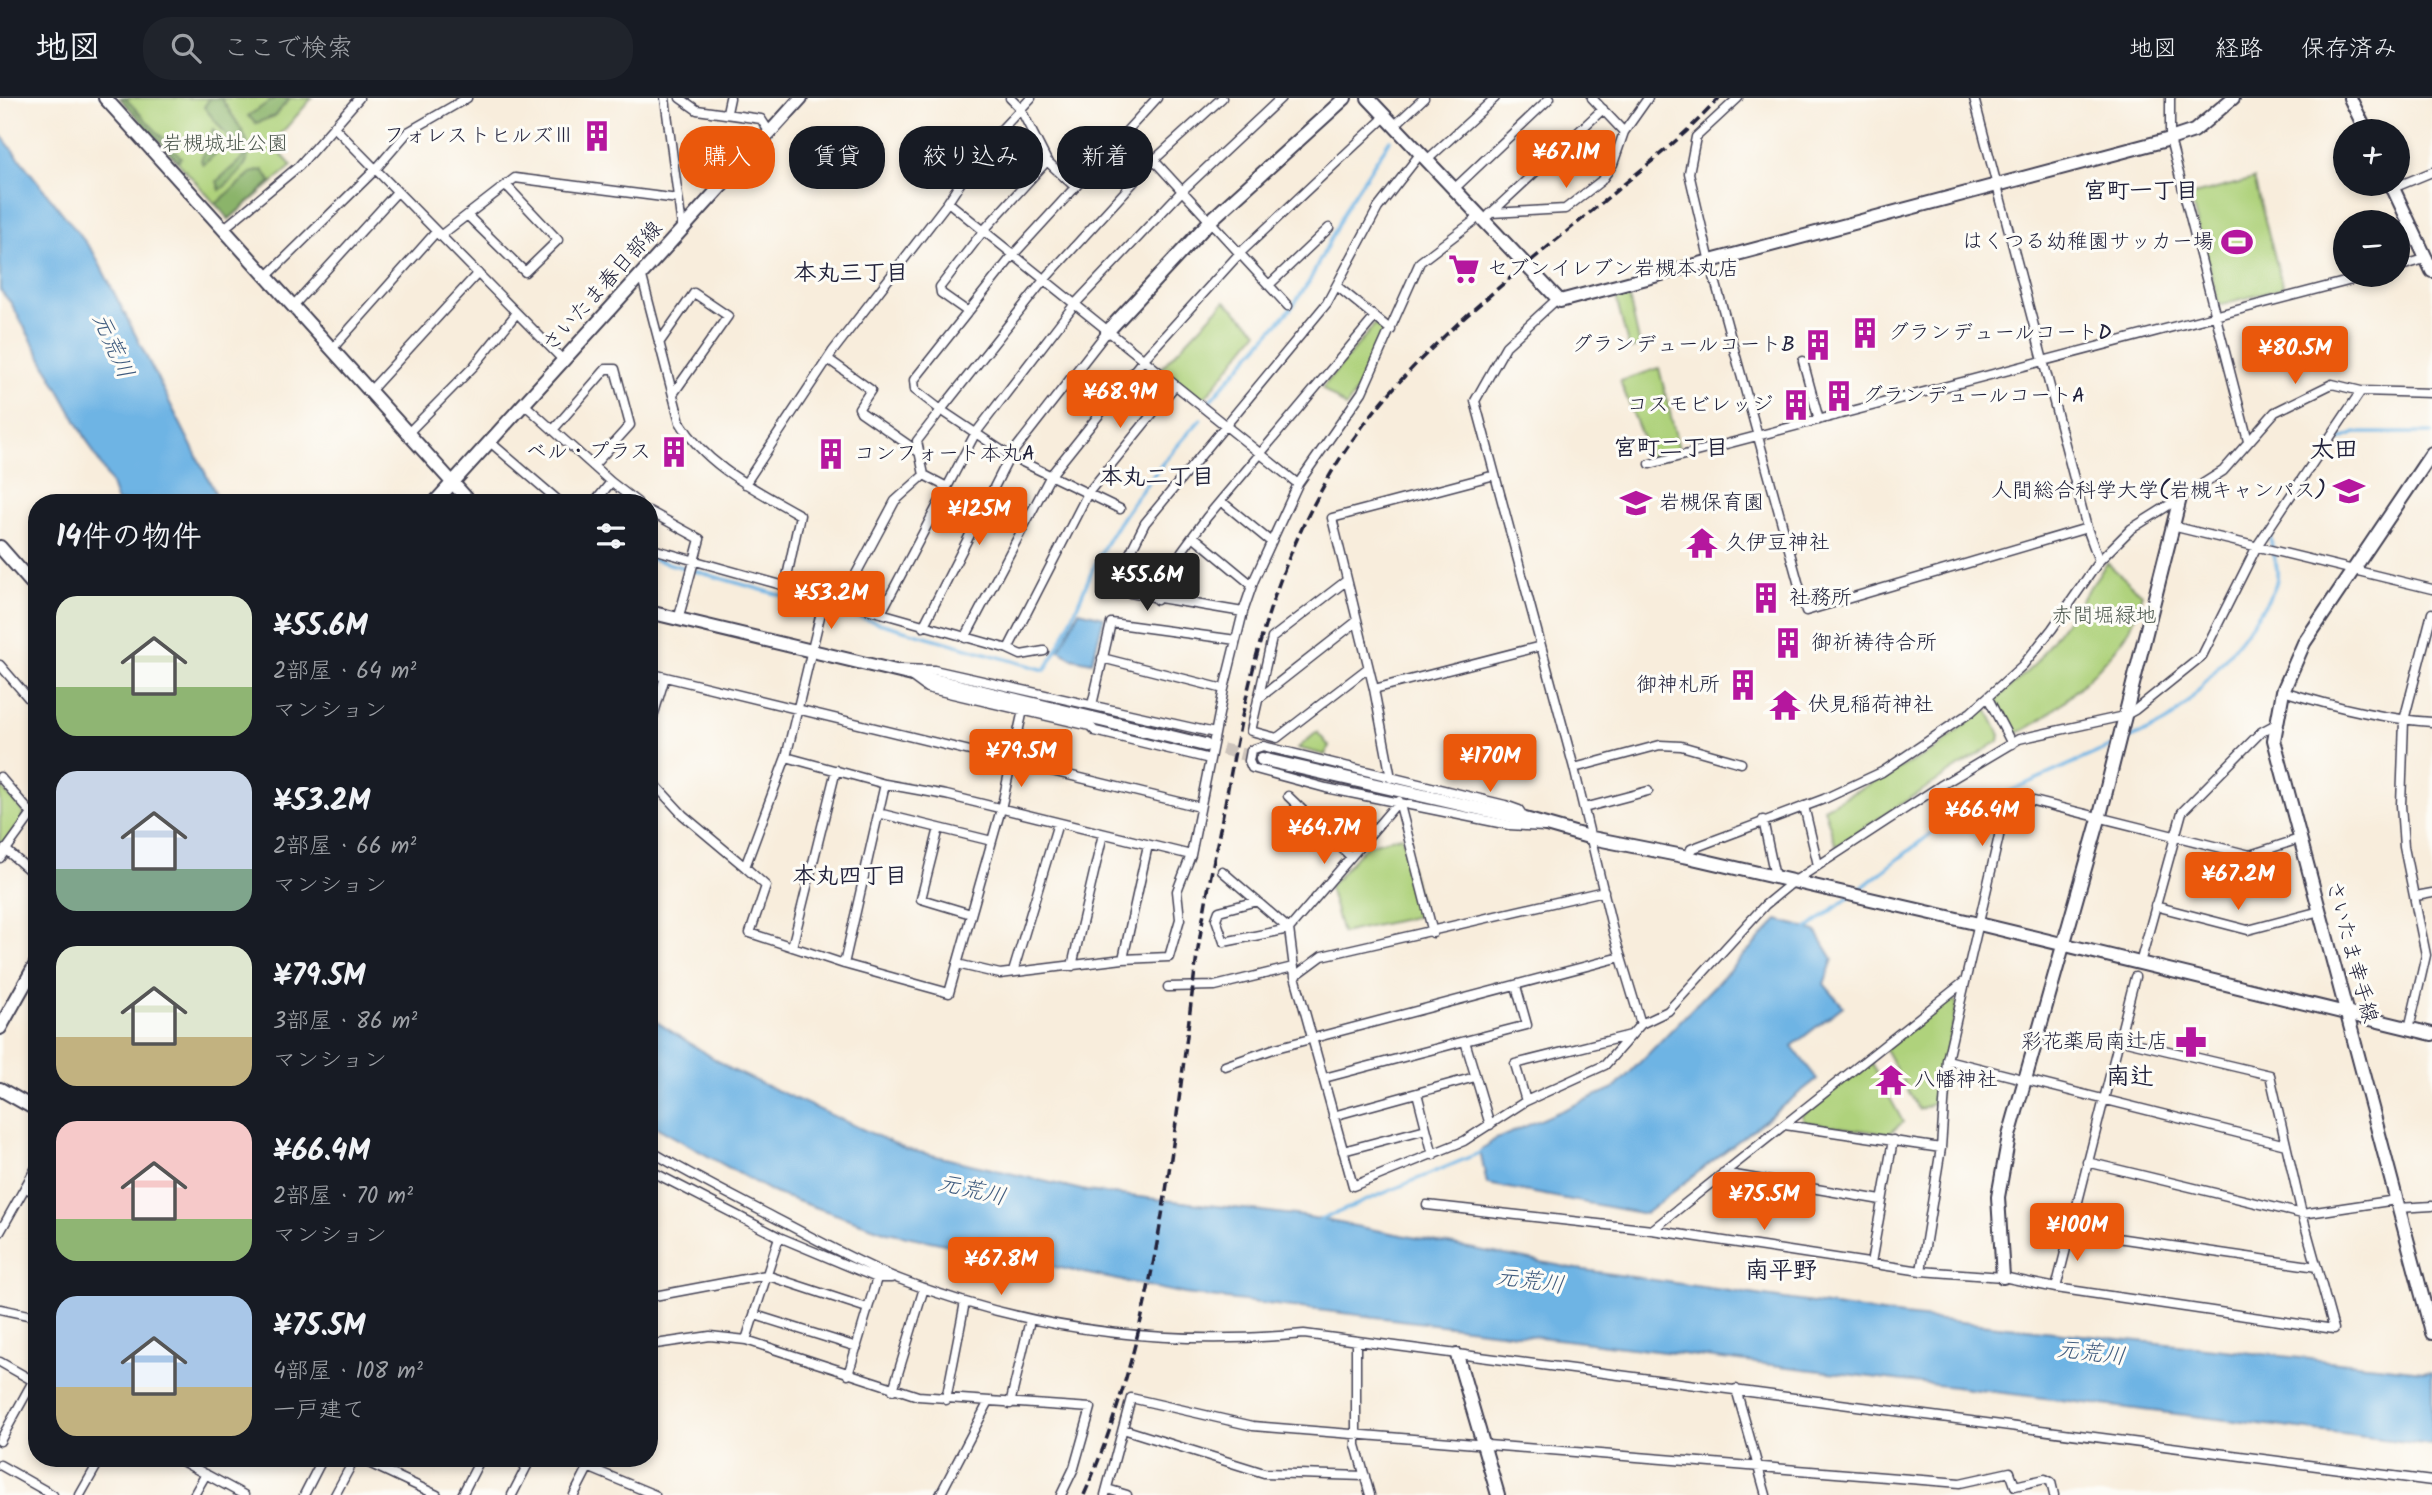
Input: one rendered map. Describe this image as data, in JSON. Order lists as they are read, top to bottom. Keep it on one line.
{"streets":{"street":["さいたま春日部線","さいたま幸手線"]},"districts":["宮町一丁目","本丸三丁目","宮町二丁目","太田","本丸二丁目","本丸四丁目","南辻","南平野"],"water":["元荒川"],"parks":["岩槻城址公園","赤間堀緑地"],"places":{"building":["フォレストヒルズⅢ","グランデュールコートD","グランデュールコートB","グランデュールコートA","コスモビレッジ","ベル・プラス","コンフォート本丸A","社務所","御祈祷待合所","御神札所"],"sports":["はくつる幼稚園サッカー場"],"supermarket":["セブンイレブン岩槻本丸店"],"school or university":["人間総合科学大学(岩槻キャンパス)","岩槻保育園"],"temple":["久伊豆神社","伏見稲荷神社","八幡神社"],"pharmacy":["彩花薬局南辻店"]},"page":{"header":"地図","search":"ここで検索","nav":["地図","経路","保存済み"],"map_buttons":["+","−"],"chip":["購入","賃貸","絞り込み","新着"],"price":["¥67.1M","¥80.5M","¥68.9M","¥125M","¥55.6M","¥53.2M","¥79.5M","¥170M","¥66.4M","¥64.7M","¥67.2M","¥75.5M","¥100M","¥67.8M"],"heading":"14件の物件","list":[{"name":"¥55.6M","note":"2部屋 · 64 m² · マンション"},{"name":"¥53.2M","note":"2部屋 · 66 m² · マンション"},{"name":"¥79.5M","note":"3部屋 · 86 m² · マンション"},{"name":"¥66.4M","note":"2部屋 · 70 m² · マンション"},{"name":"¥75.5M","note":"4部屋 · 108 m² · 一戸建て"}]}}
